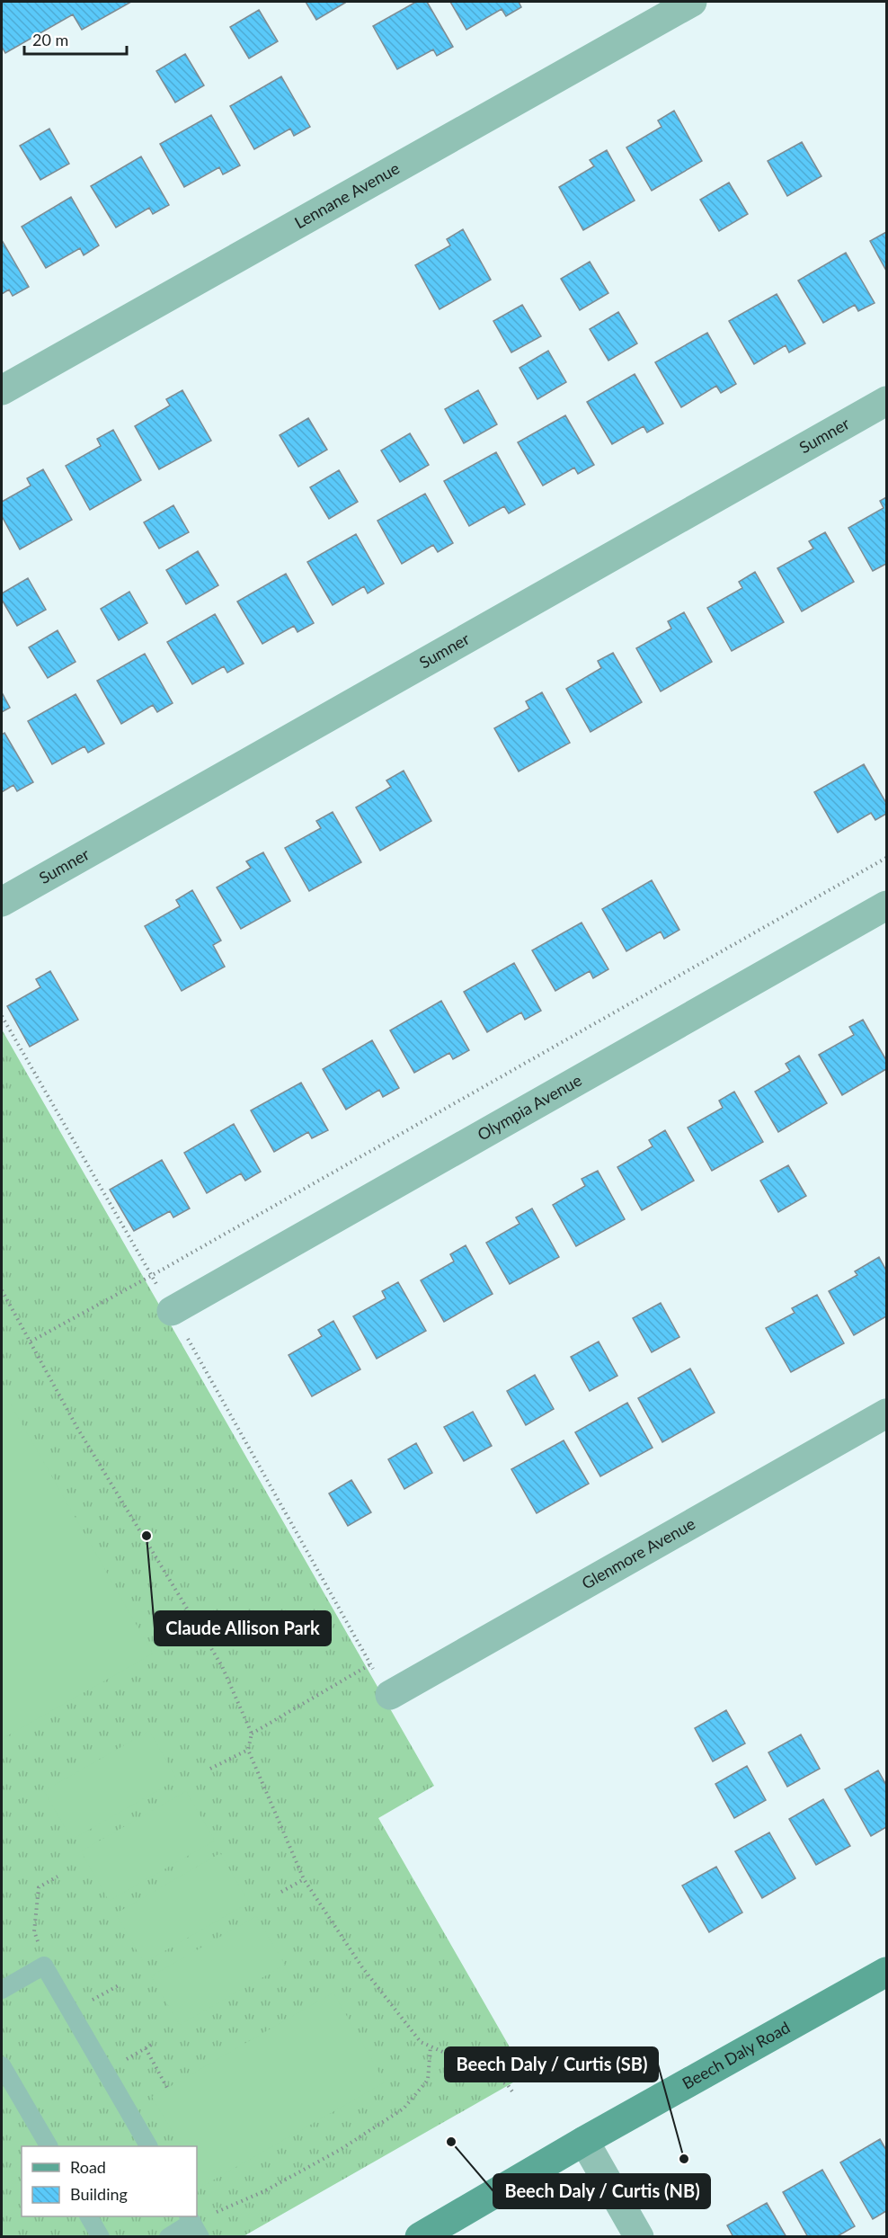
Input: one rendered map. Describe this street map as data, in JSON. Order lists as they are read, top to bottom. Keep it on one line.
{"streets":{"main road":["Beech Daly Road"],"street":["Lennane Avenue","Sumner","Olympia Avenue","Glenmore Avenue"]},"places":["Claude Allison Park","Beech Daly / Curtis (NB)","Beech Daly / Curtis (SB)"],"legend":["Road","Building"],"scale_bar":"20 m"}
